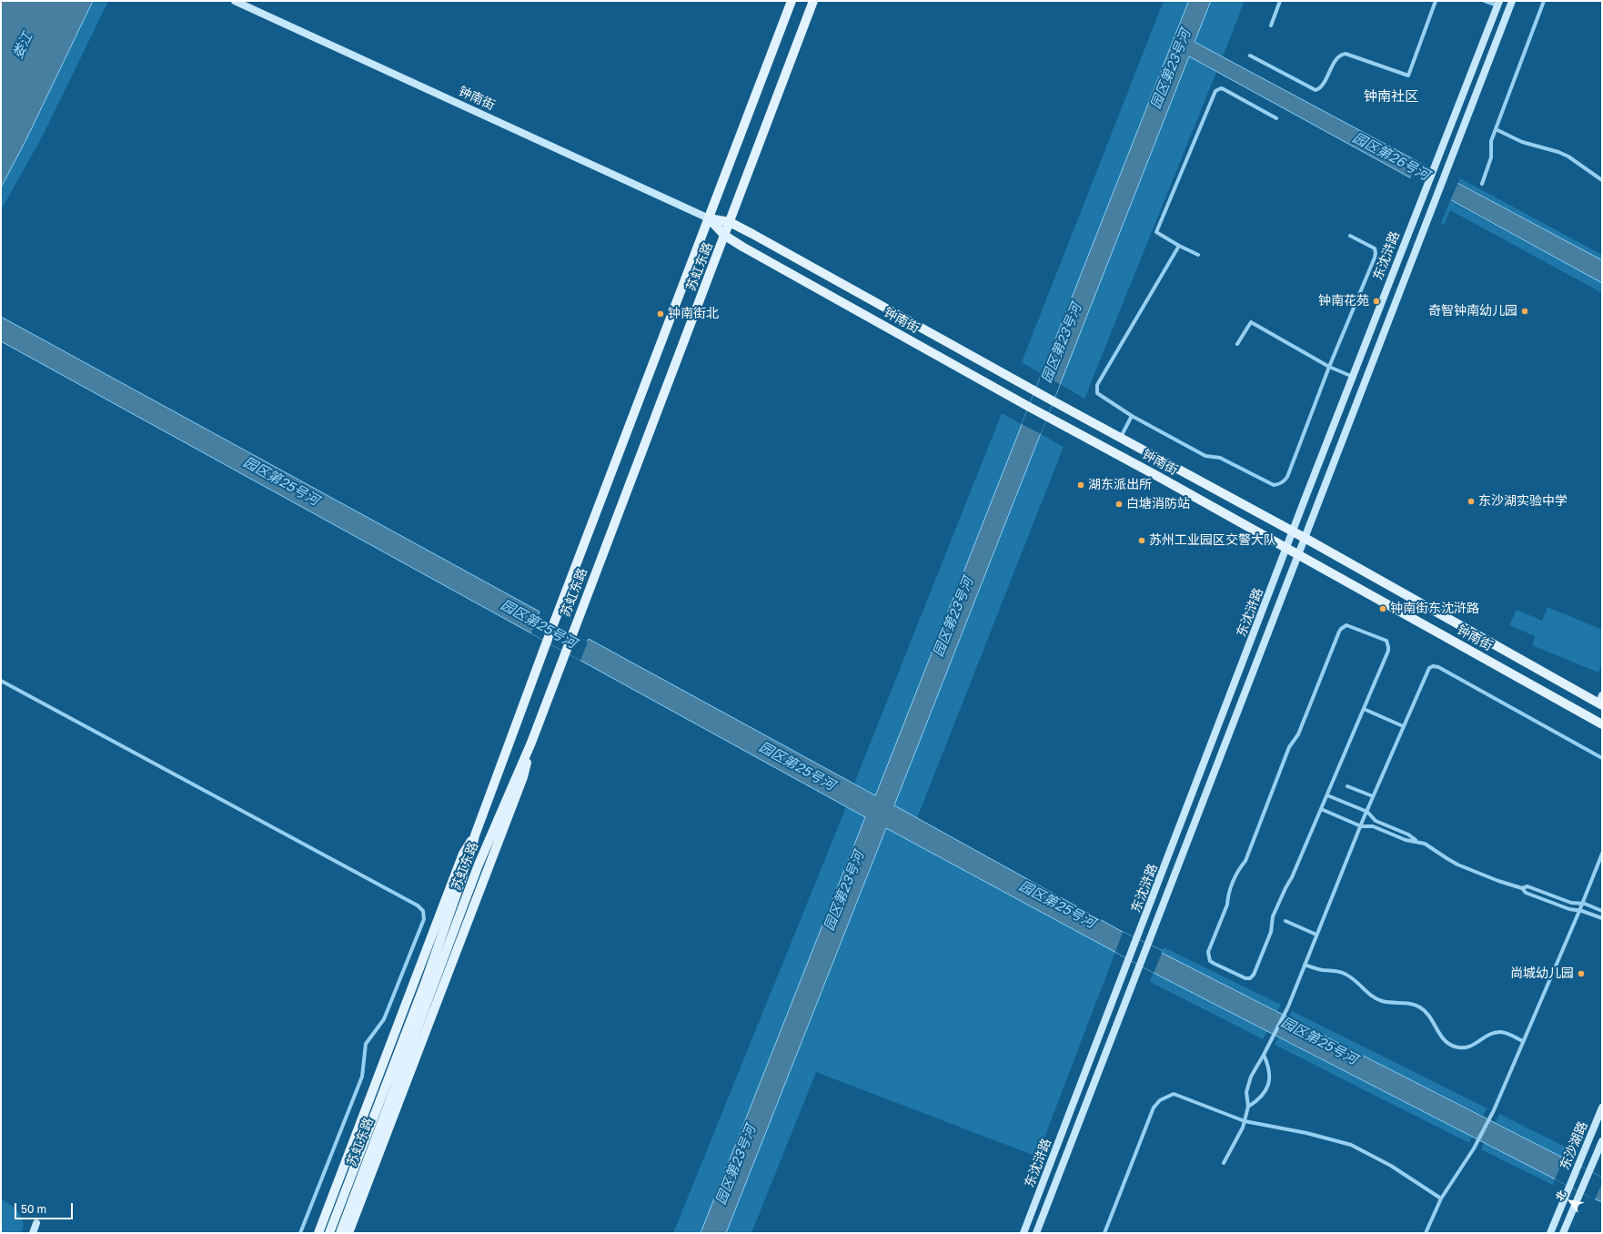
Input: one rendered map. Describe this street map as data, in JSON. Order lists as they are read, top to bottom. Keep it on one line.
{"streets":{"main road":["钟南街","东沈浒路","苏虹东路","东沙湖路"]},"crossings":[["钟南街","东沈浒路"],["钟南街","苏虹东路"]],"districts":["钟南社区"],"water":["娄江","园区第23号河","园区第26号河","园区第25号河"],"places":["钟南花苑","奇智钟南幼儿园","钟南街北","湖东派出所","东沙湖实验中学","白塘消防站","苏州工业园区交警大队","钟南街东沈浒路","尚城幼儿园"],"scale_bar":"50 m","north":"top left"}
